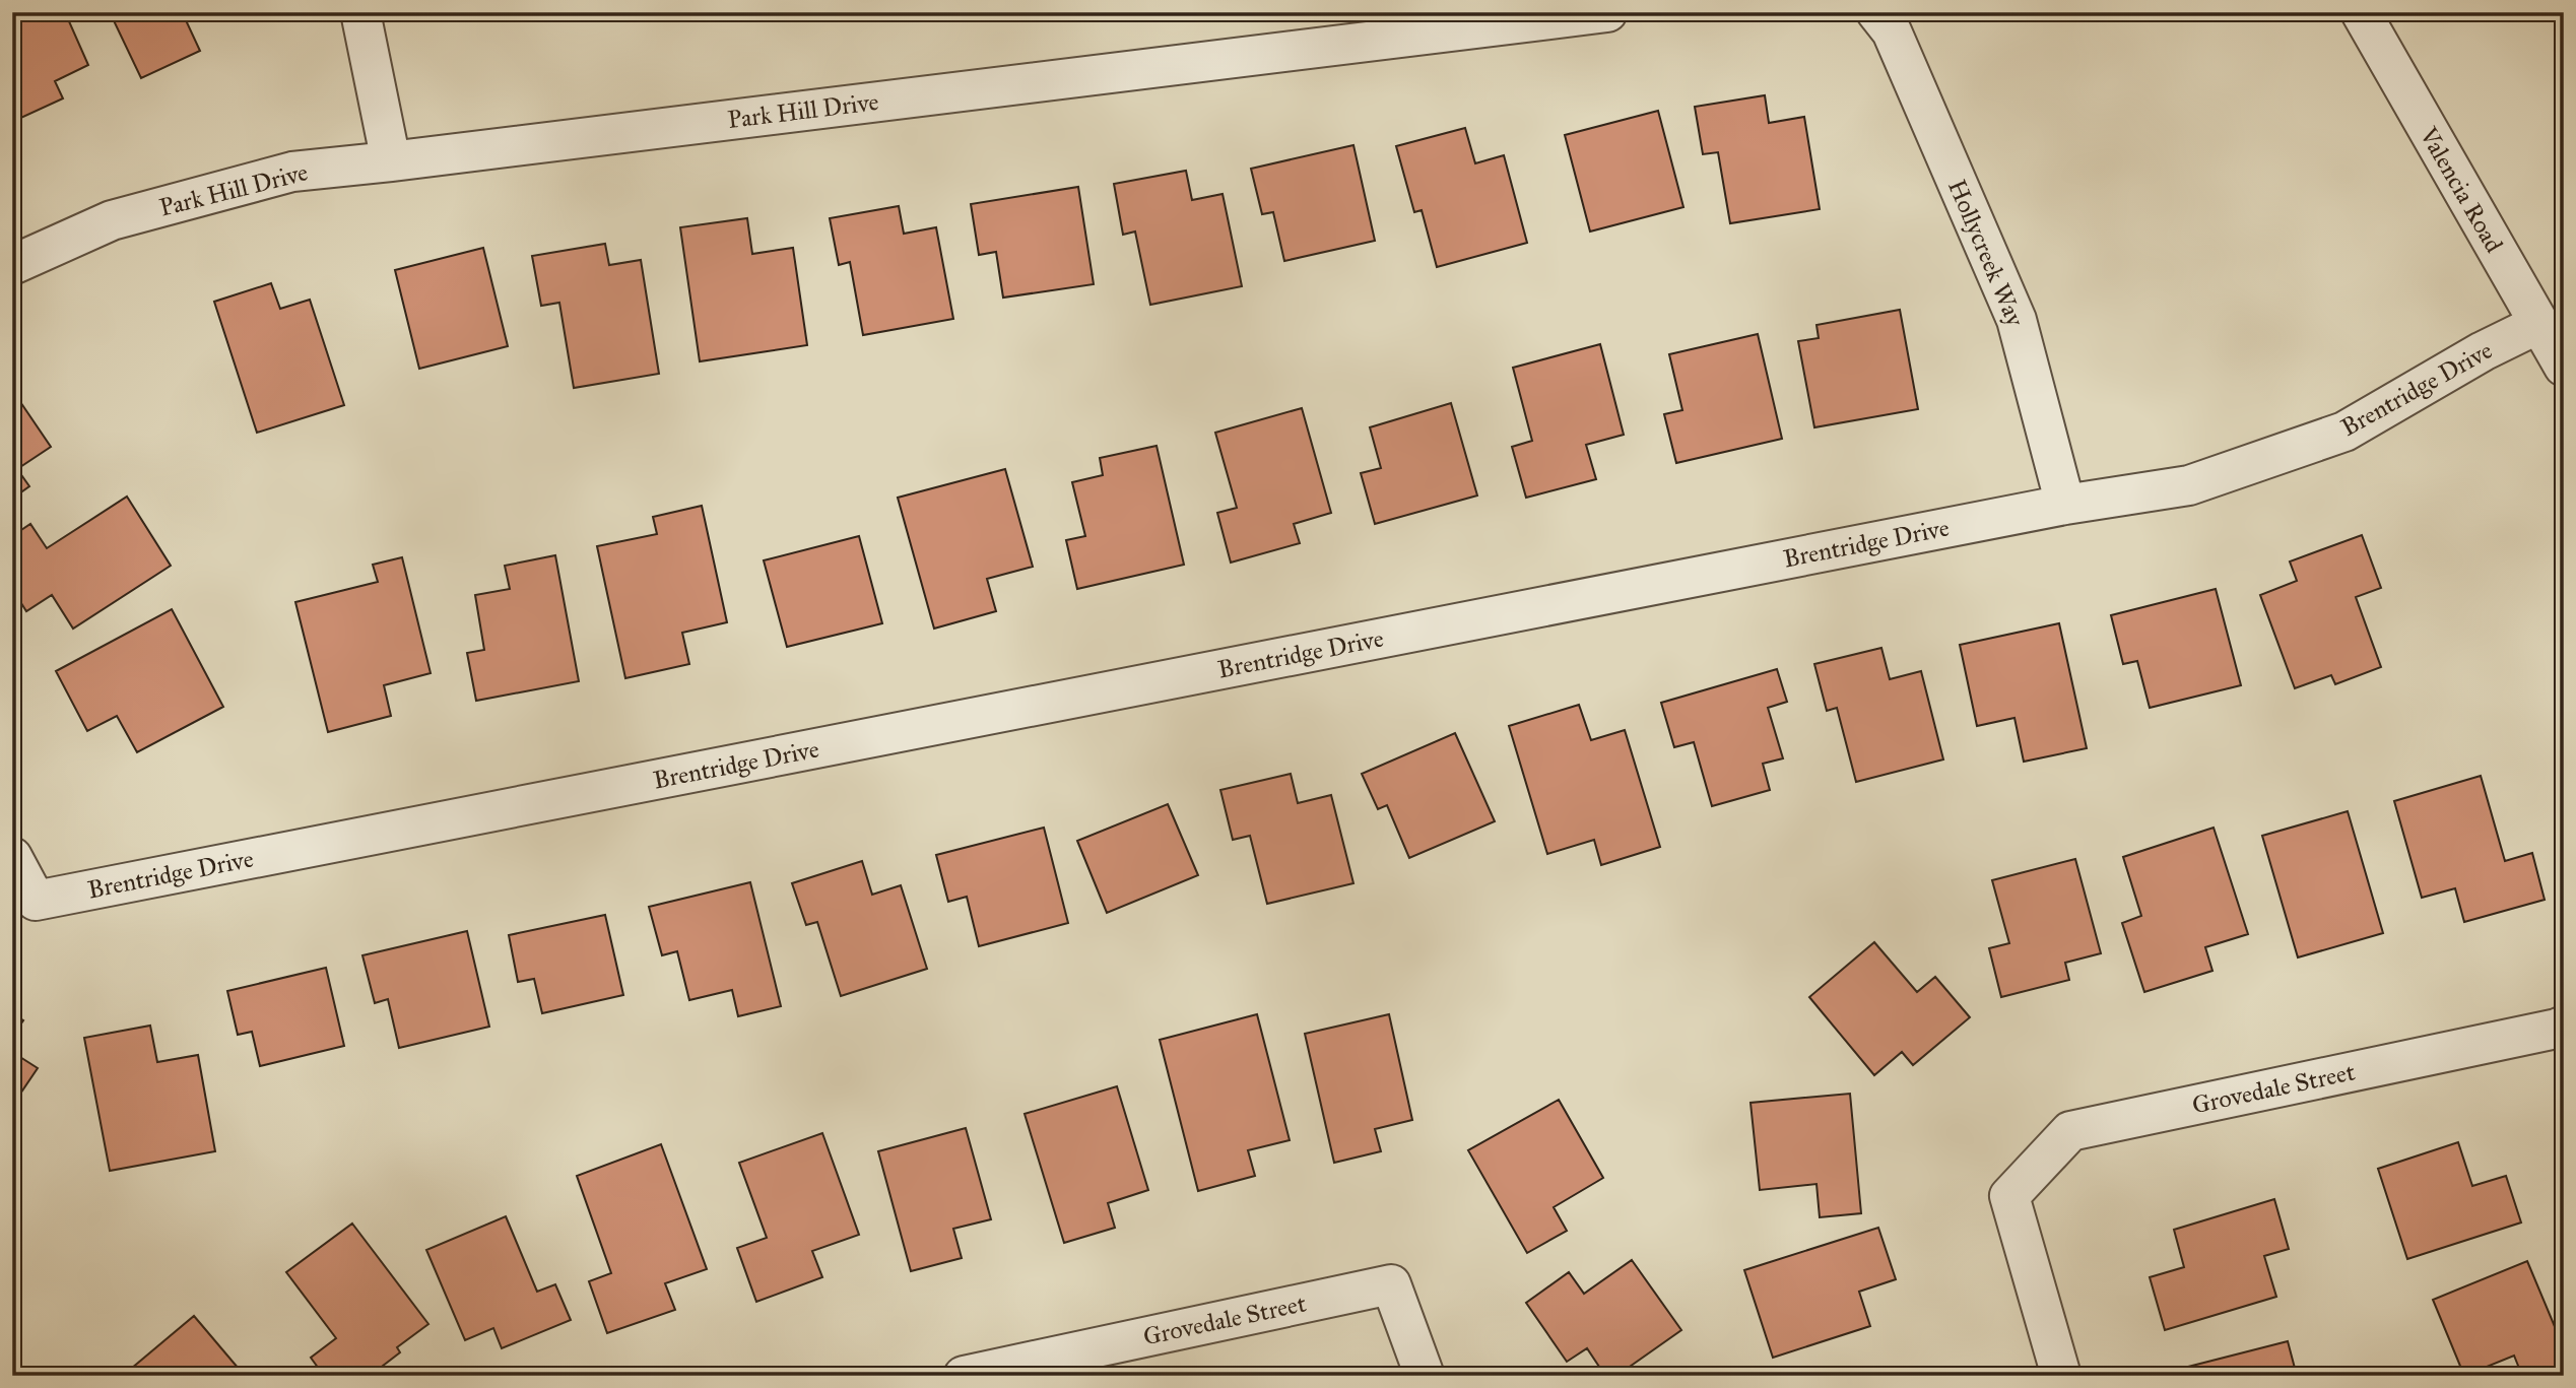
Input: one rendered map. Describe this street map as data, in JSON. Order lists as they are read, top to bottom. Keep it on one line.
{"streets":{"street":["Park Hill Drive","Valencia Road","Hollycreek Way","Brentridge Drive","Grovedale Street"]},"crossings":[["Valencia Road","Brentridge Drive"],["Hollycreek Way","Brentridge Drive"]]}
